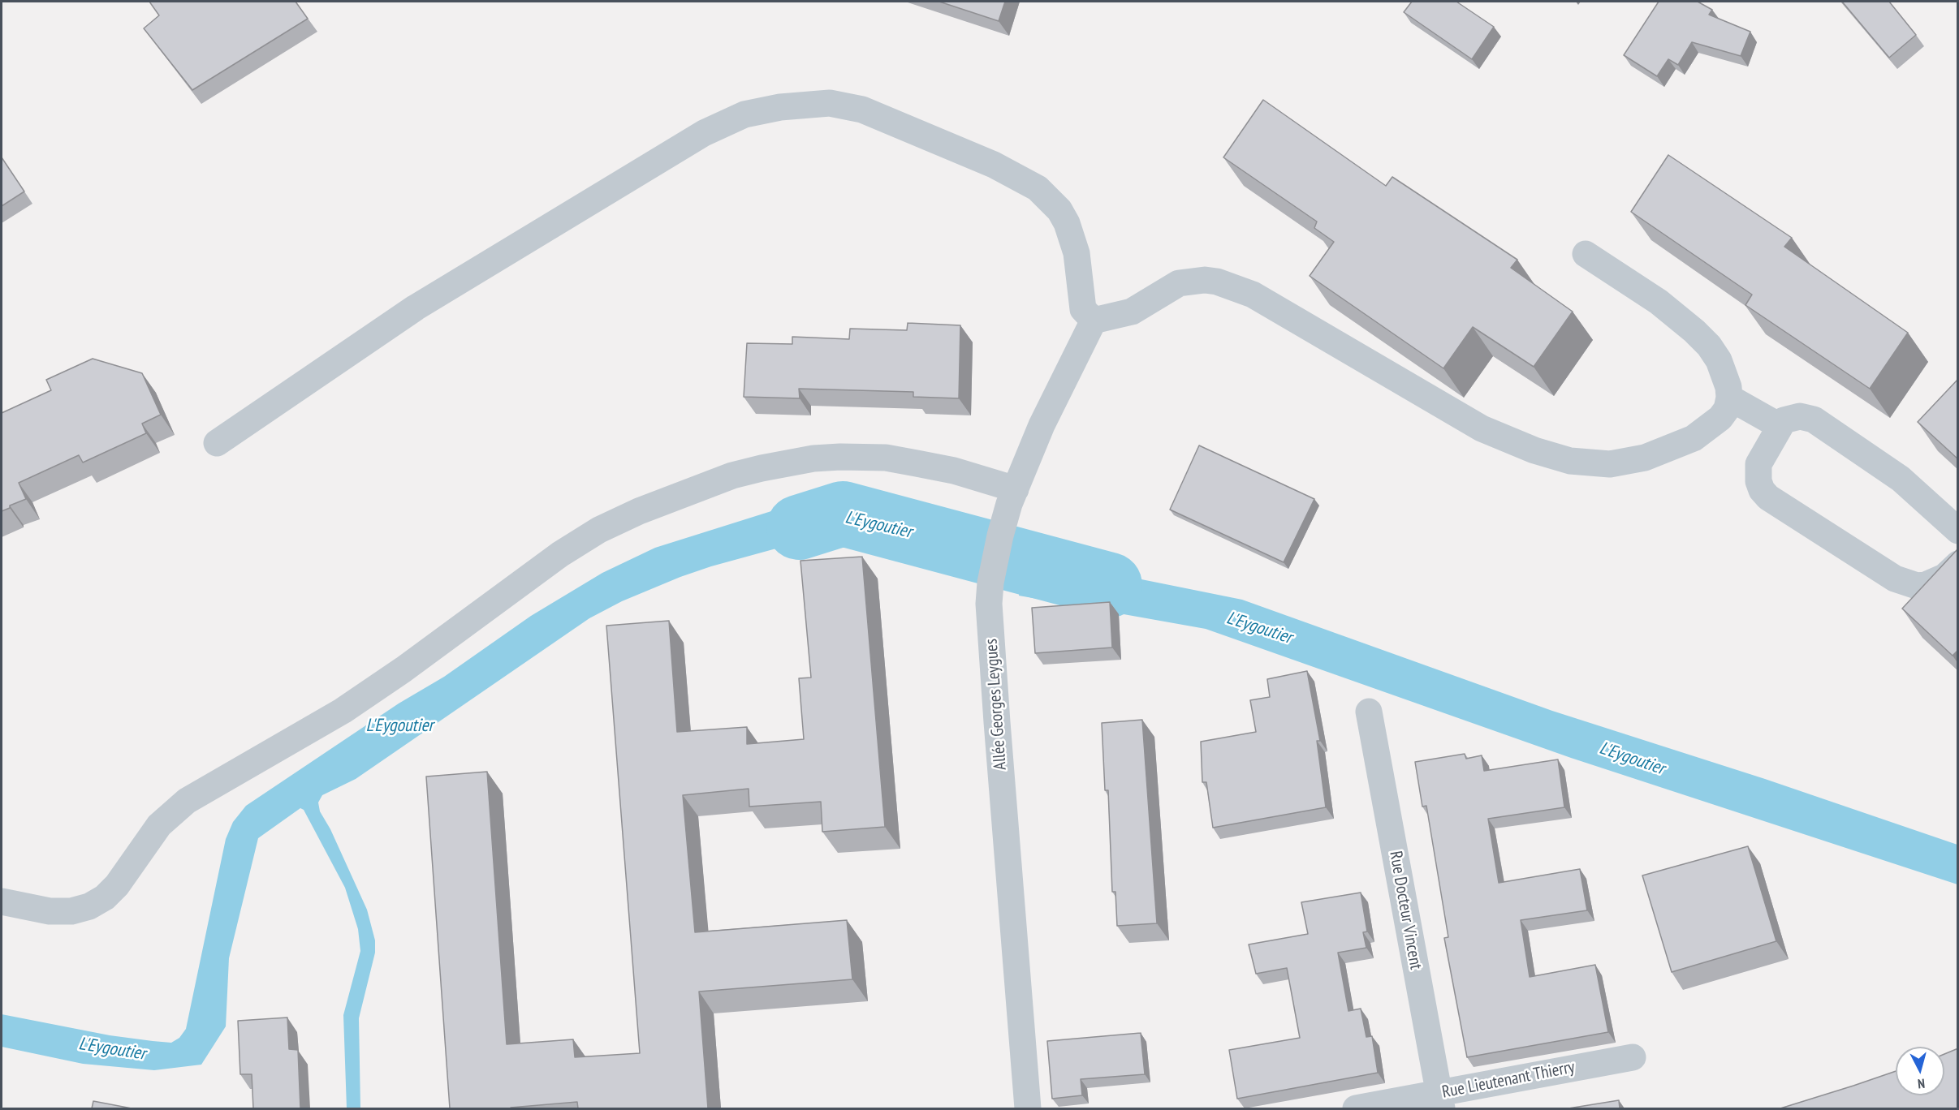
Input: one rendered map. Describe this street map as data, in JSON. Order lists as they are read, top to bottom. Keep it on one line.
{"streets":{"street":["Allée Georges Leygues","Rue Docteur Vincent","Rue Lieutenant Thierry"]},"crossings":[["Rue Docteur Vincent","Rue Lieutenant Thierry"]],"water":["L'Eygoutier"],"north":"bottom"}
